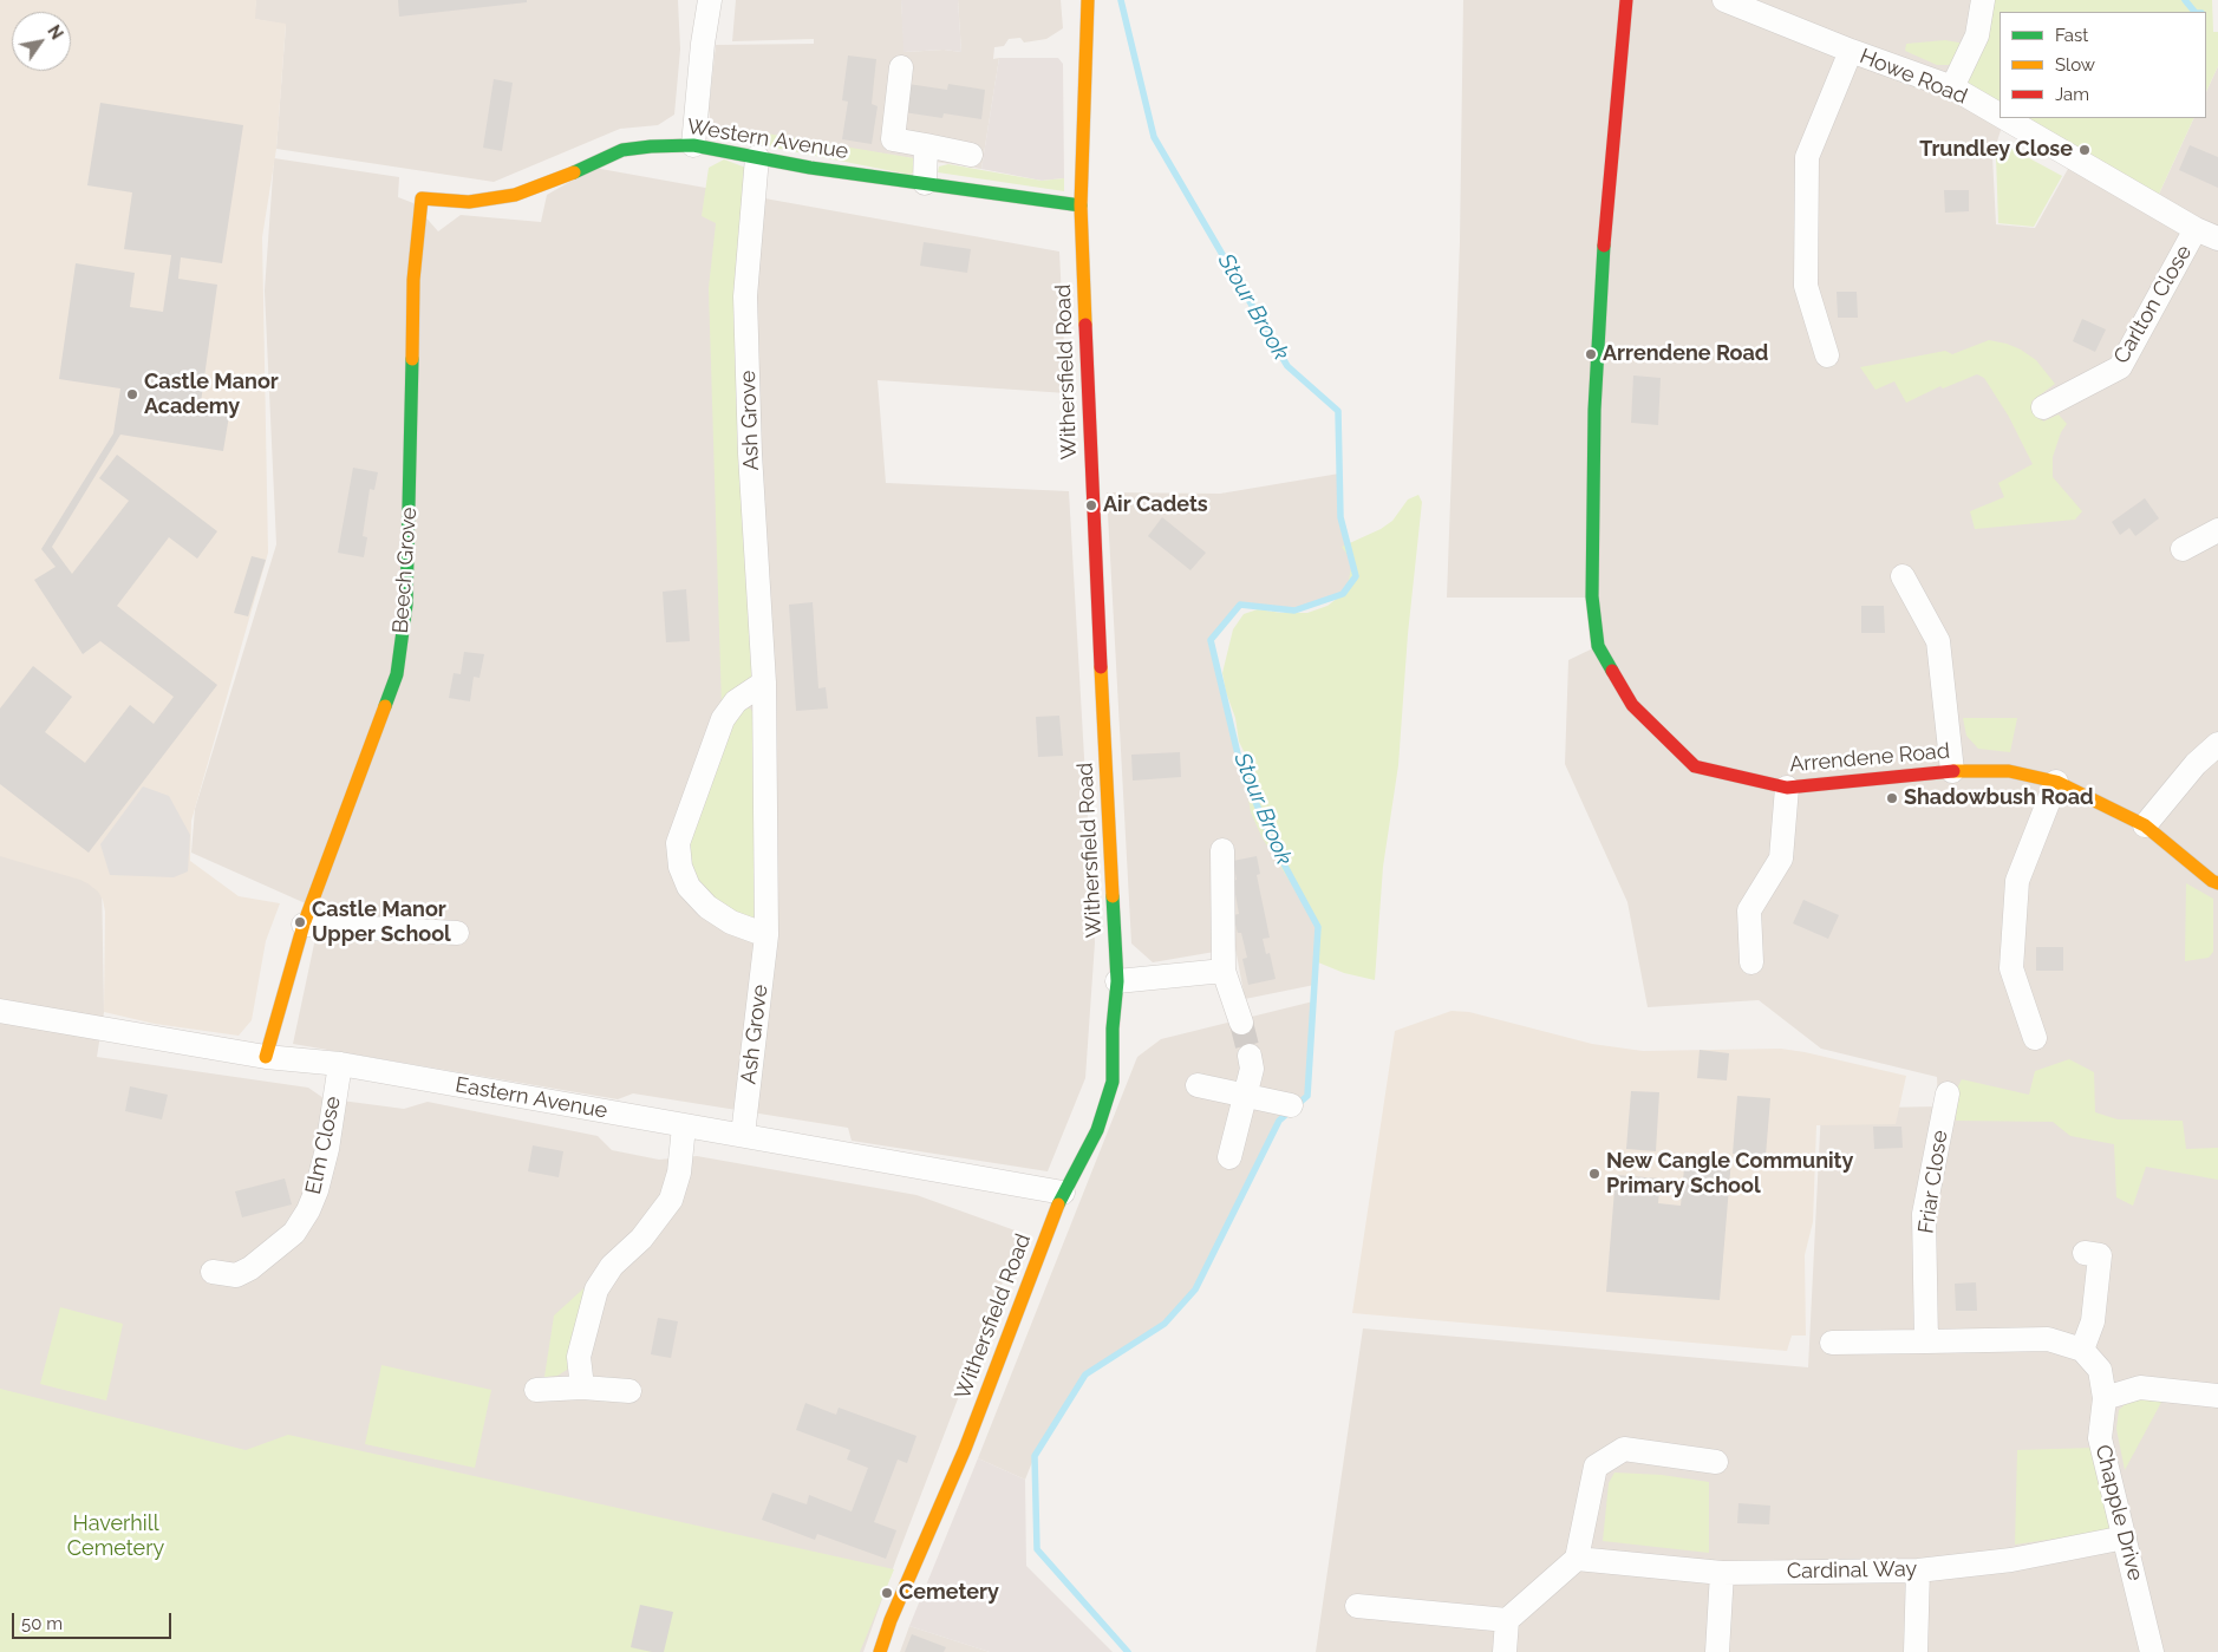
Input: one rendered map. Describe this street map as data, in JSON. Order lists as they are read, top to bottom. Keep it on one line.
{"streets":{"street":["Howe Road","Western Avenue","Carlton Close","Withersfield Road","Ash Grove","Beech Grove","Arrendene Road","Eastern Avenue","Elm Close","Friar Close","Chapple Drive","Cardinal Way"]},"crossings":[["Howe Road","Carlton Close"],["Western Avenue","Withersfield Road"],["Western Avenue","Ash Grove"],["Western Avenue","Beech Grove"],["Withersfield Road","Eastern Avenue"],["Ash Grove","Eastern Avenue"],["Beech Grove","Eastern Avenue"],["Eastern Avenue","Elm Close"],["Chapple Drive","Cardinal Way"]],"water":["Stour Brook"],"parks":["Haverhill Cemetery"],"places":["Trundley Close","Arrendene Road","Castle Manor Academy","Air Cadets","Shadowbush Road","Castle Manor Upper School","New Cangle Community Primary School","Cemetery"],"legend":["Fast","Slow","Jam"],"scale_bar":"50 m","north":"top right"}
